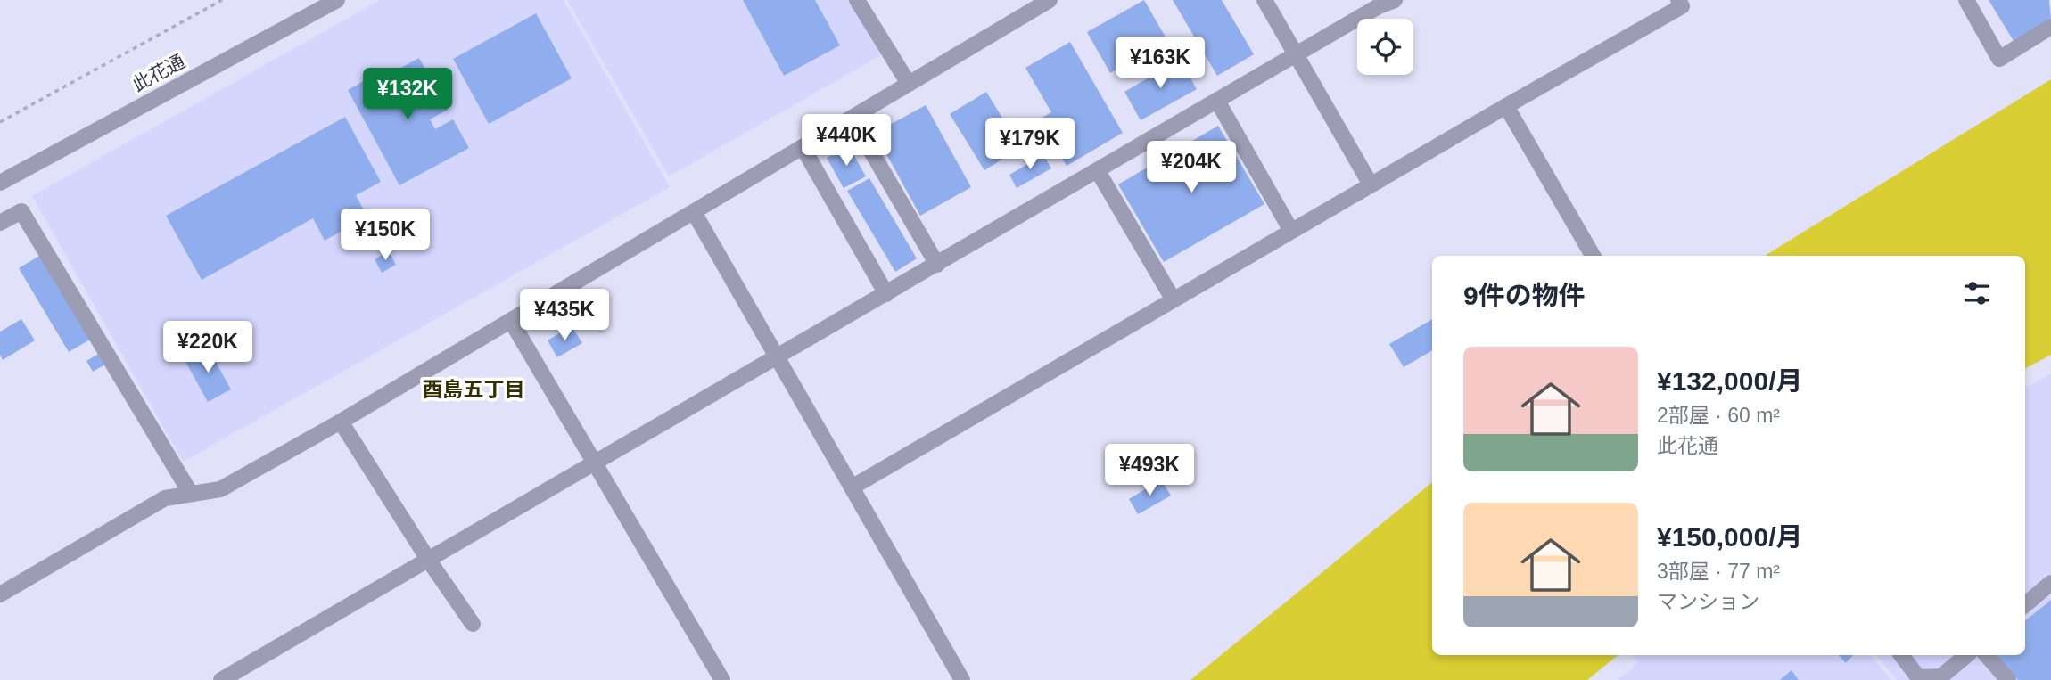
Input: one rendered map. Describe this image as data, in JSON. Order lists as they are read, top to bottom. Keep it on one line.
{"streets":{"street":["此花通"]},"districts":["酉島五丁目"],"page":{"price":["¥163K","¥132K","¥440K","¥179K","¥204K","¥150K","¥435K","¥220K","¥493K"],"heading":"9件の物件","list":[{"name":"¥132,000/月","note":"2部屋 · 60 m² · 此花通"},{"name":"¥150,000/月","note":"3部屋 · 77 m² · マンション"}]}}
